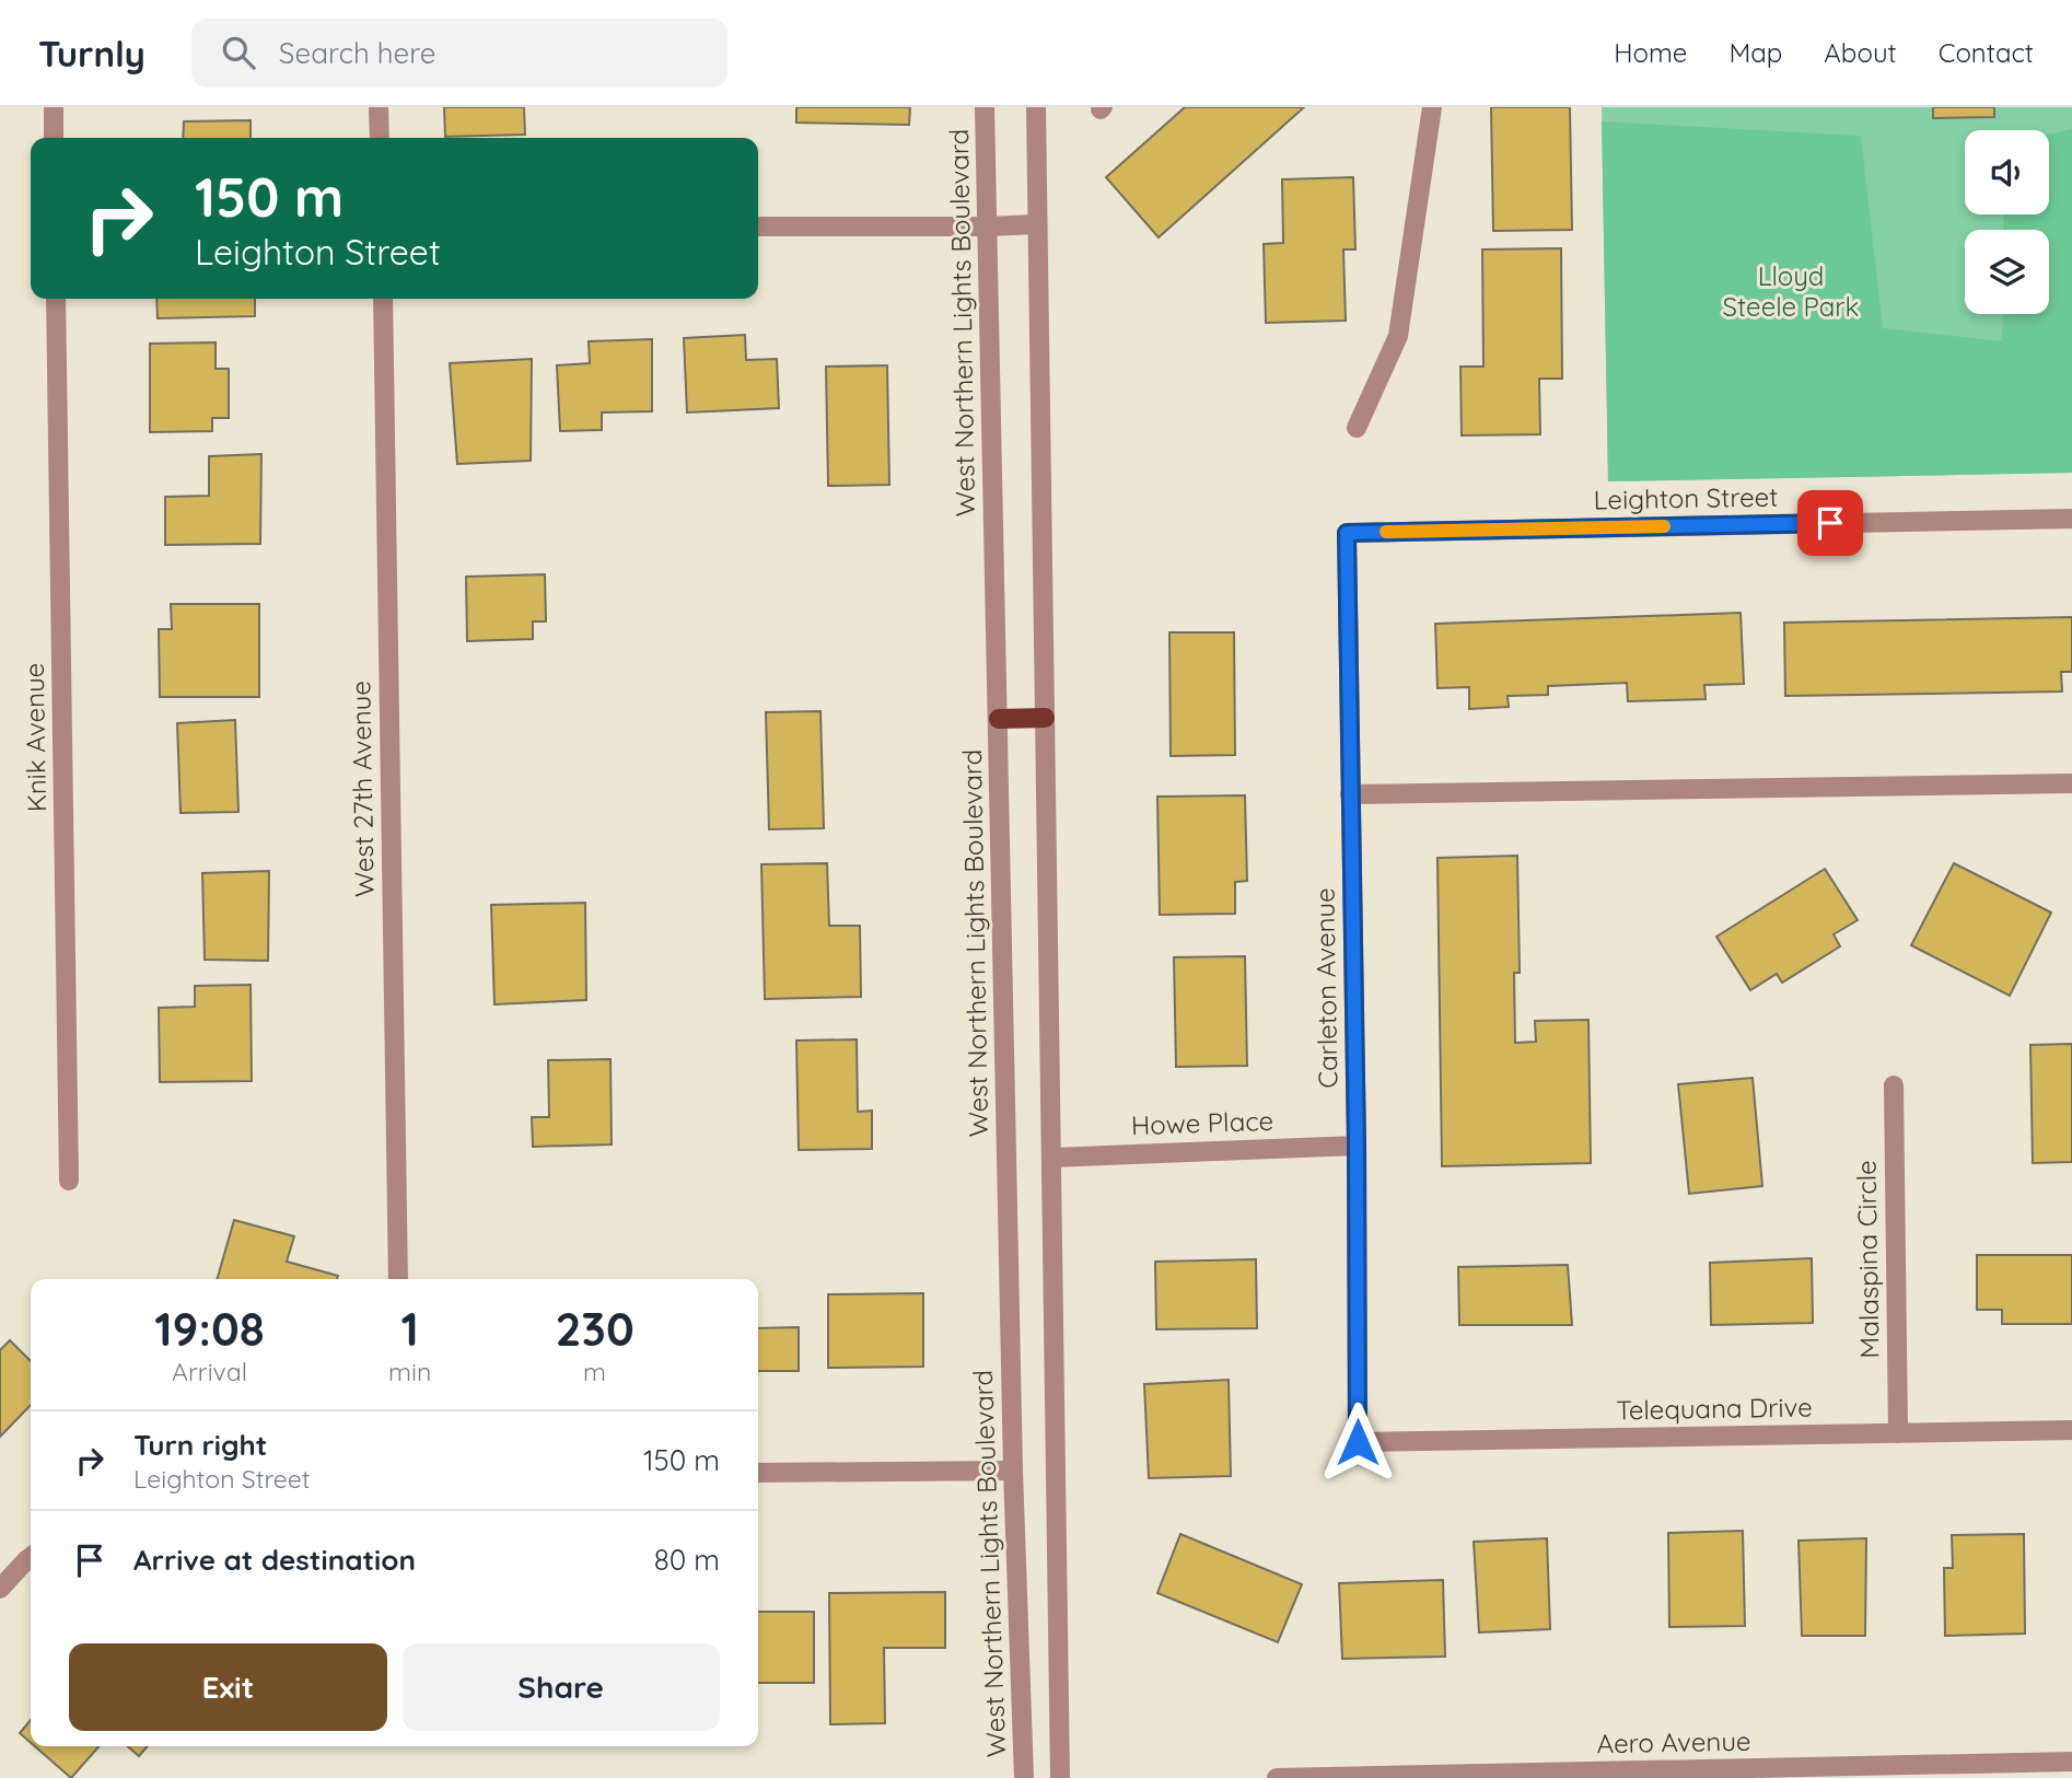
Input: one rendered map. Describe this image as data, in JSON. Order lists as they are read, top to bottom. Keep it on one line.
{"streets":{"street":["West Northern Lights Boulevard","Leighton Street","Knik Avenue","West 27th Avenue","Carleton Avenue","Howe Place","Malaspina Circle","Telequana Drive","Aero Avenue"]},"crossings":[["Leighton Street","Carleton Avenue"],["Carleton Avenue","Howe Place"],["Carleton Avenue","Telequana Drive"],["Malaspina Circle","Telequana Drive"]],"parks":["Lloyd Steele Park"],"page":{"header":"Turnly","search":"Search here","nav":["Home","Map","About","Contact"],"turn":["150 m","Leighton Street"],"eta":["19:08","Arrival","1","min","230","m"],"list":[{"name":"Turn right","note":"Leighton Street","value":"150 m"},{"name":"Arrive at destination","value":"80 m"}],"buttons":["Exit","Share"]}}
